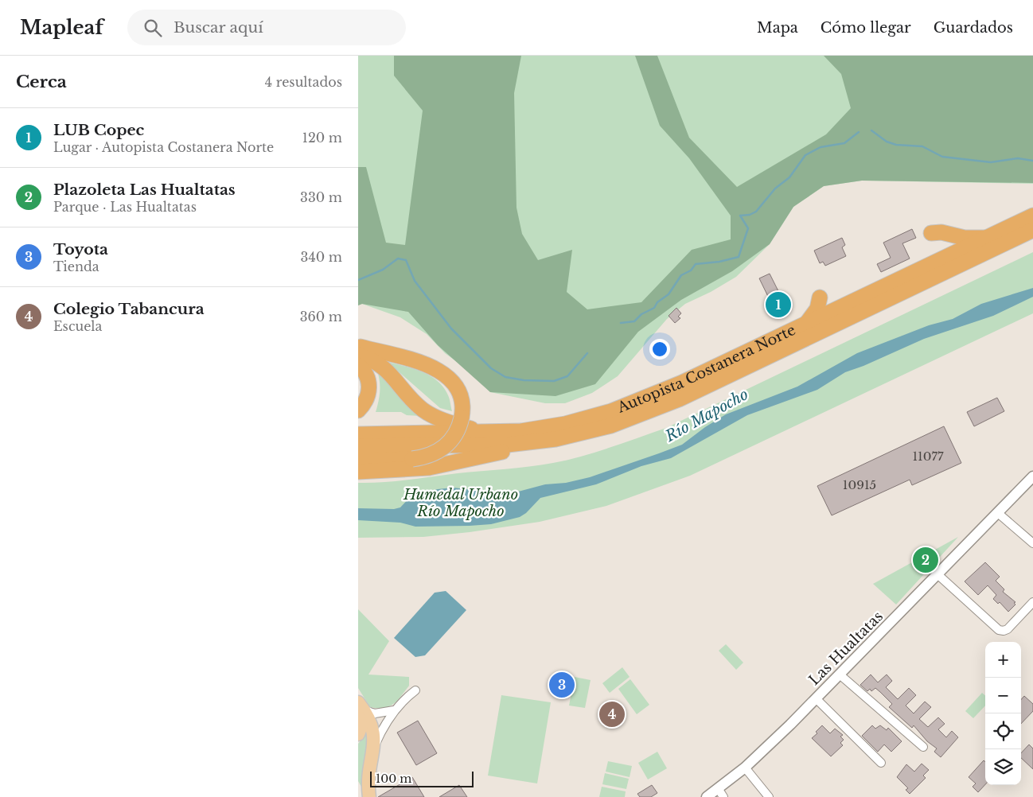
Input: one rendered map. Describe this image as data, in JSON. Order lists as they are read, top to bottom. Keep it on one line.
{"streets":{"highway":["Autopista Costanera Norte"],"street":["Las Hualtatas"]},"water":["Río Mapocho"],"parks":["Humedal Urbano Río Mapocho"],"house_numbers":["11077","10915"],"scale_bar":"100 m","page":{"header":"Mapleaf","search":"Buscar aquí","nav":["Mapa","Cómo llegar","Guardados"],"heading":["Cerca","4 resultados"],"list":[{"mark":"1","name":"LUB Copec","note":"Lugar · Autopista Costanera Norte","value":"120 m"},{"mark":"2","name":"Plazoleta Las Hualtatas","note":"Parque · Las Hualtatas","value":"330 m"},{"mark":"3","name":"Toyota","note":"Tienda","value":"340 m"},{"mark":"4","name":"Colegio Tabancura","note":"Escuela","value":"360 m"}],"pins":["1","2","3","4"],"map_buttons":["+","−"],"scale":"100 m"}}
